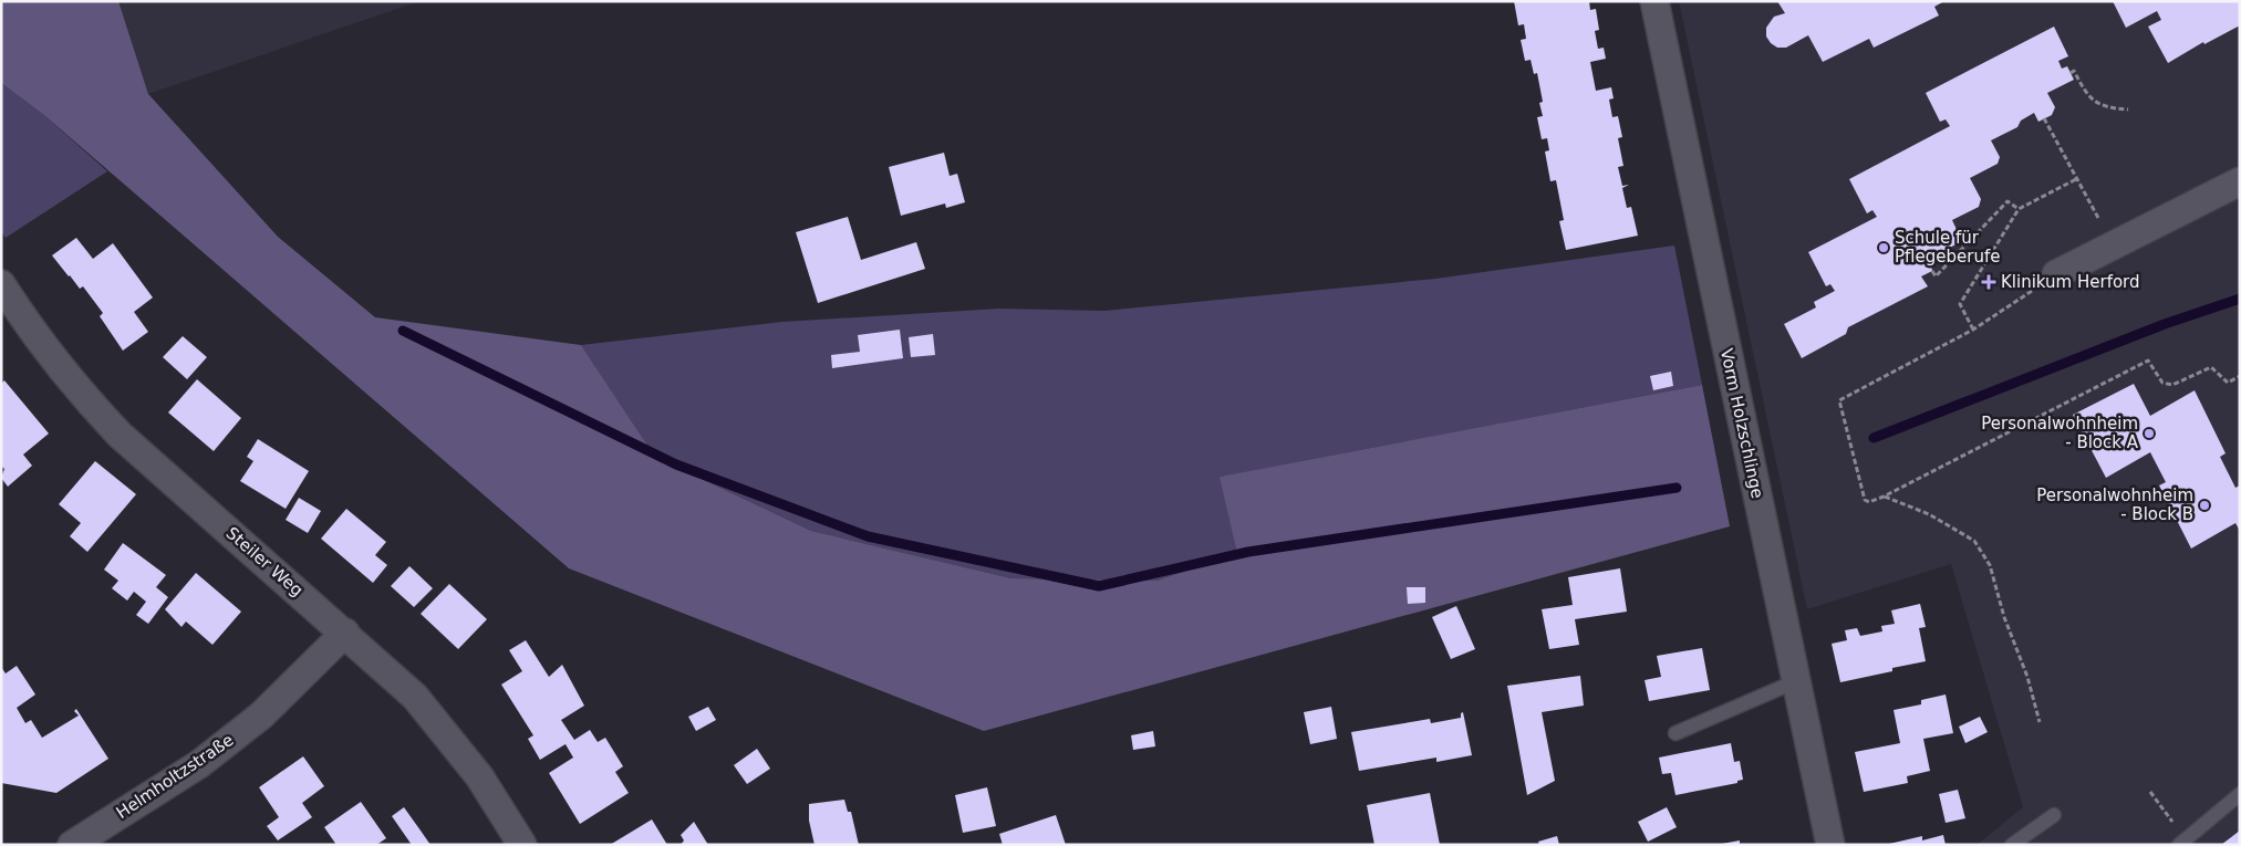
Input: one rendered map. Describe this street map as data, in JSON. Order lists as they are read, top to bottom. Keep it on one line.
{"streets":{"street":["Vorm Holzschlinge","Steiler Weg","Helmholtzstraße"]},"crossings":[["Steiler Weg","Helmholtzstraße"]],"places":{"other":["Schule für Pflegeberufe","Personalwohnheim - Block A","Personalwohnheim - Block B"],"health":["Klinikum Herford"]}}
